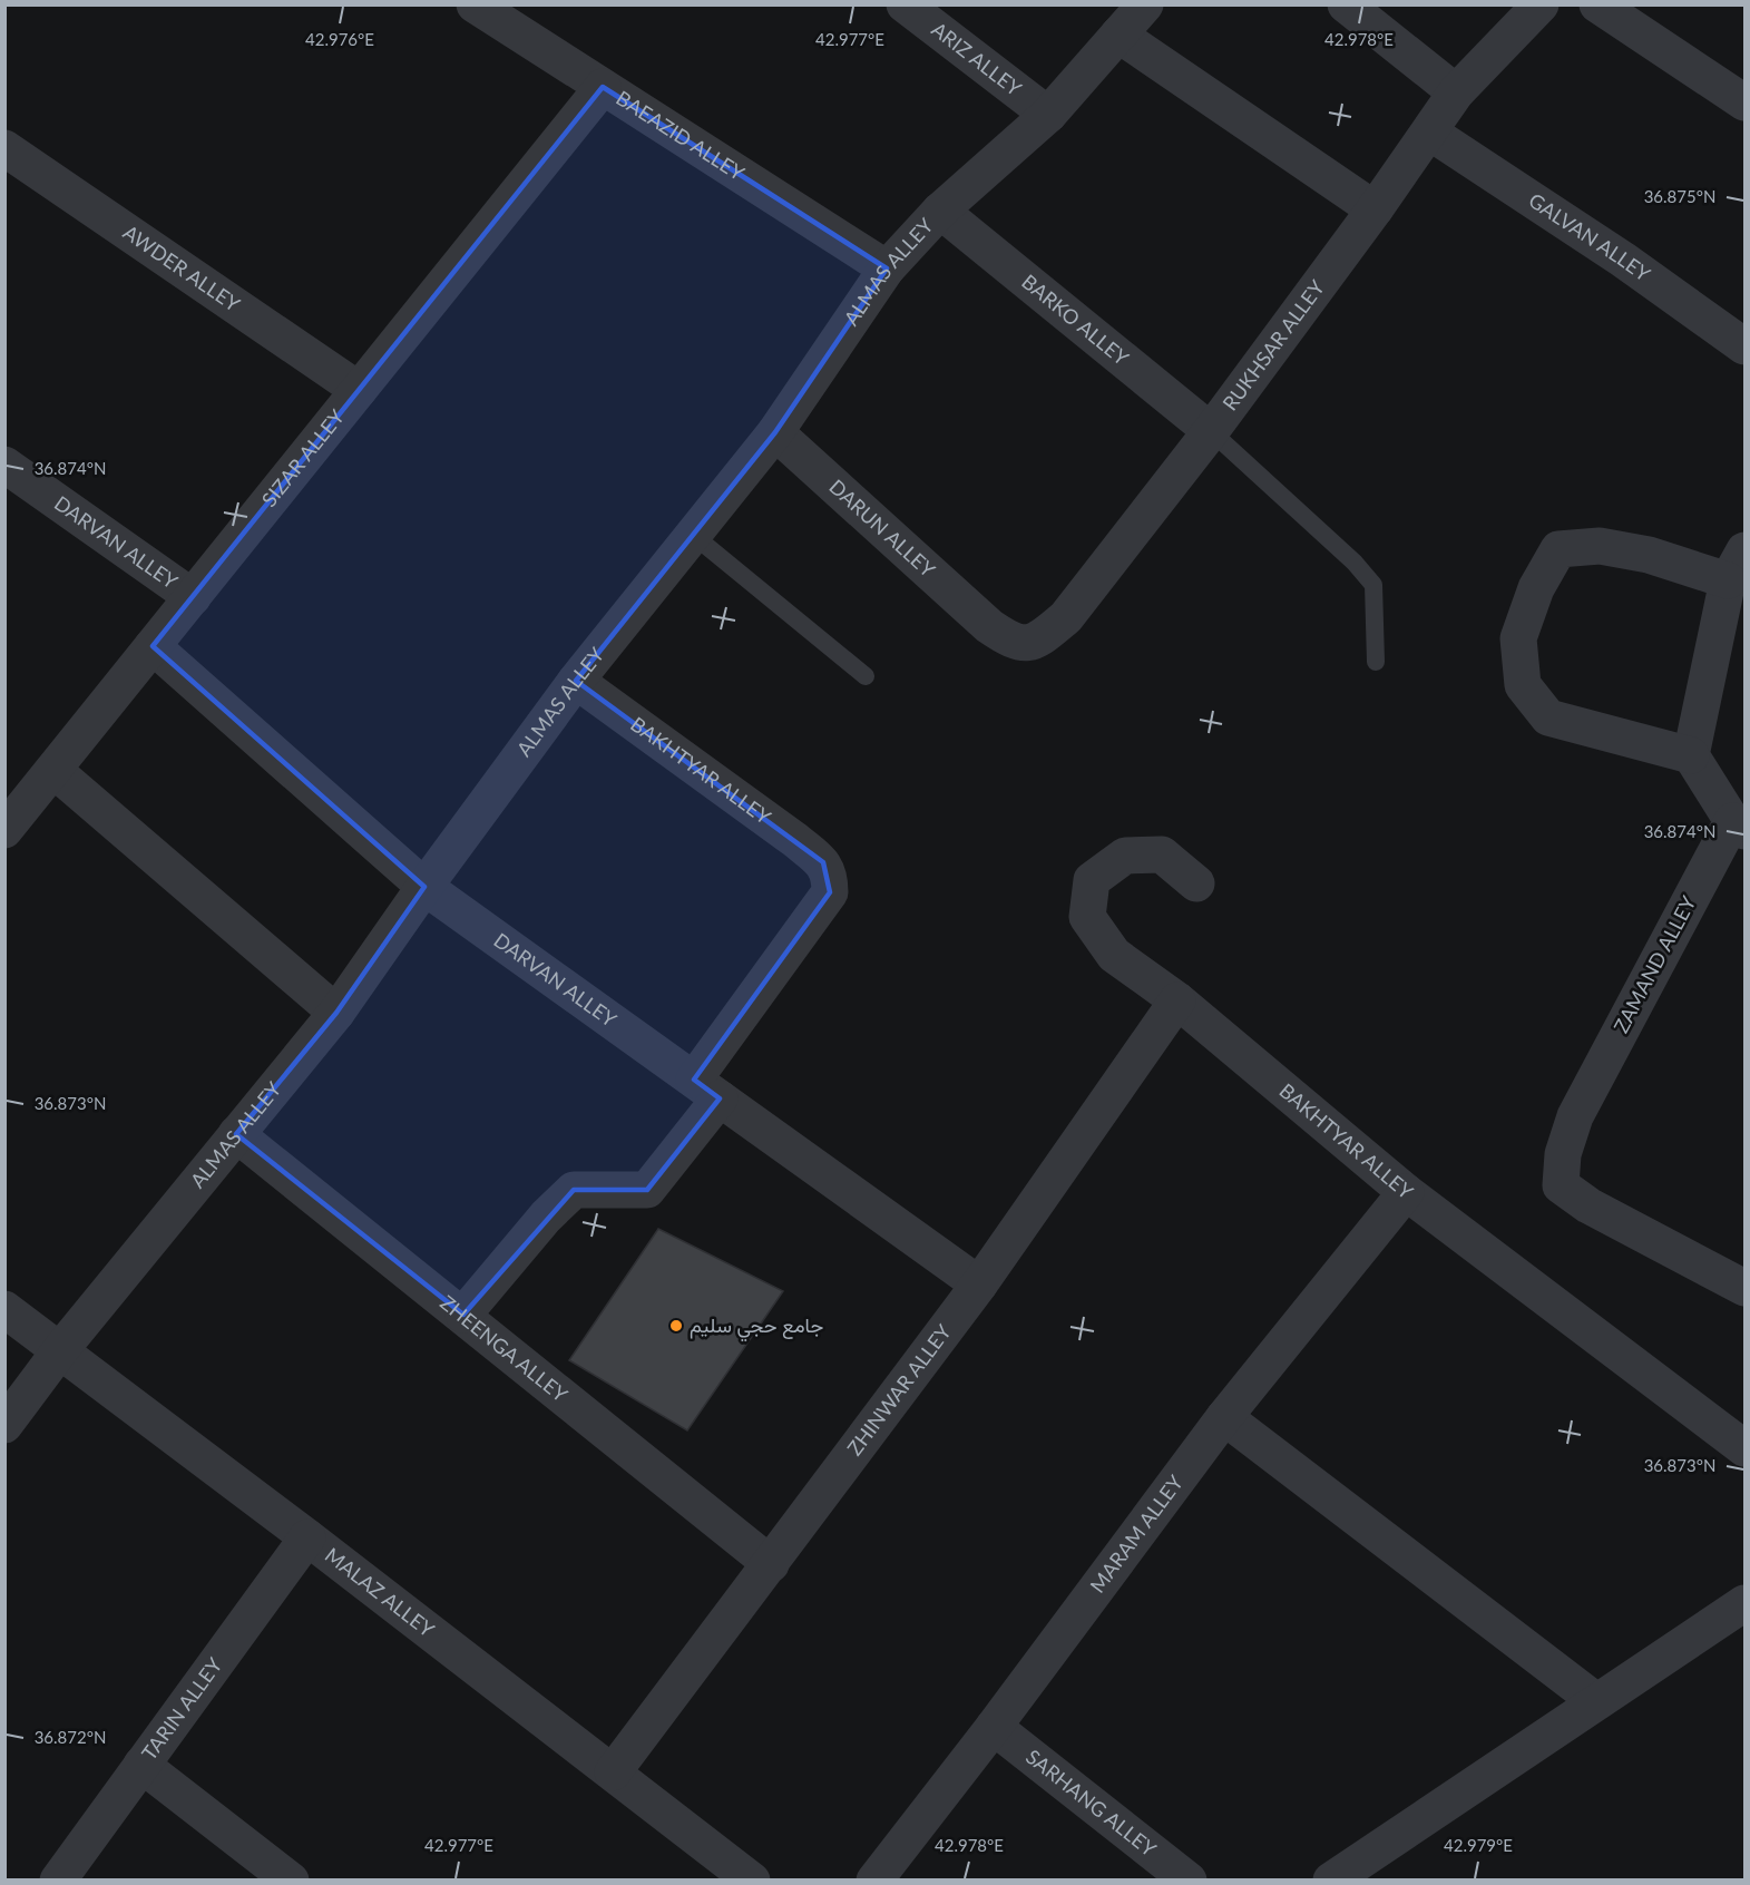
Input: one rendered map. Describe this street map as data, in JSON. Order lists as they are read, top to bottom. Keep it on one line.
{"streets":{"street":["ARIZ ALLEY","BAEAZID ALLEY","GALVAN ALLEY","AWDER ALLEY","ALMAS ALLEY","BARKO ALLEY","RUKHSAR ALLEY","SIZAR ALLEY","DARUN ALLEY","DARVAN ALLEY","BAKHTYAR ALLEY","ZAMAND ALLEY","ZHEENGA ALLEY","ZHINWAR ALLEY","MARAM ALLEY","MALAZ ALLEY","TARIN ALLEY","SARHANG ALLEY"]},"crossings":[["ARIZ ALLEY","ALMAS ALLEY"],["BAEAZID ALLEY","ALMAS ALLEY"],["BAEAZID ALLEY","SIZAR ALLEY"],["GALVAN ALLEY","RUKHSAR ALLEY"],["AWDER ALLEY","SIZAR ALLEY"],["ALMAS ALLEY","BARKO ALLEY"],["ALMAS ALLEY","DARUN ALLEY"],["ALMAS ALLEY","DARVAN ALLEY"],["ALMAS ALLEY","BAKHTYAR ALLEY"],["ALMAS ALLEY","ZHEENGA ALLEY"],["ALMAS ALLEY","MALAZ ALLEY"],["BARKO ALLEY","RUKHSAR ALLEY"],["RUKHSAR ALLEY","DARUN ALLEY"],["SIZAR ALLEY","DARVAN ALLEY"],["DARVAN ALLEY","BAKHTYAR ALLEY"],["DARVAN ALLEY","ZHINWAR ALLEY"],["BAKHTYAR ALLEY","ZHINWAR ALLEY"],["BAKHTYAR ALLEY","MARAM ALLEY"],["ZHEENGA ALLEY","ZHINWAR ALLEY"],["ZHINWAR ALLEY","MALAZ ALLEY"],["MARAM ALLEY","SARHANG ALLEY"],["MALAZ ALLEY","TARIN ALLEY"]],"places":["جامع حجي سليم"],"coordinates":["42.976°E","42.977°E","42.978°E","36.875°N","36.874°N","36.873°N","36.872°N","42.979°E"]}
